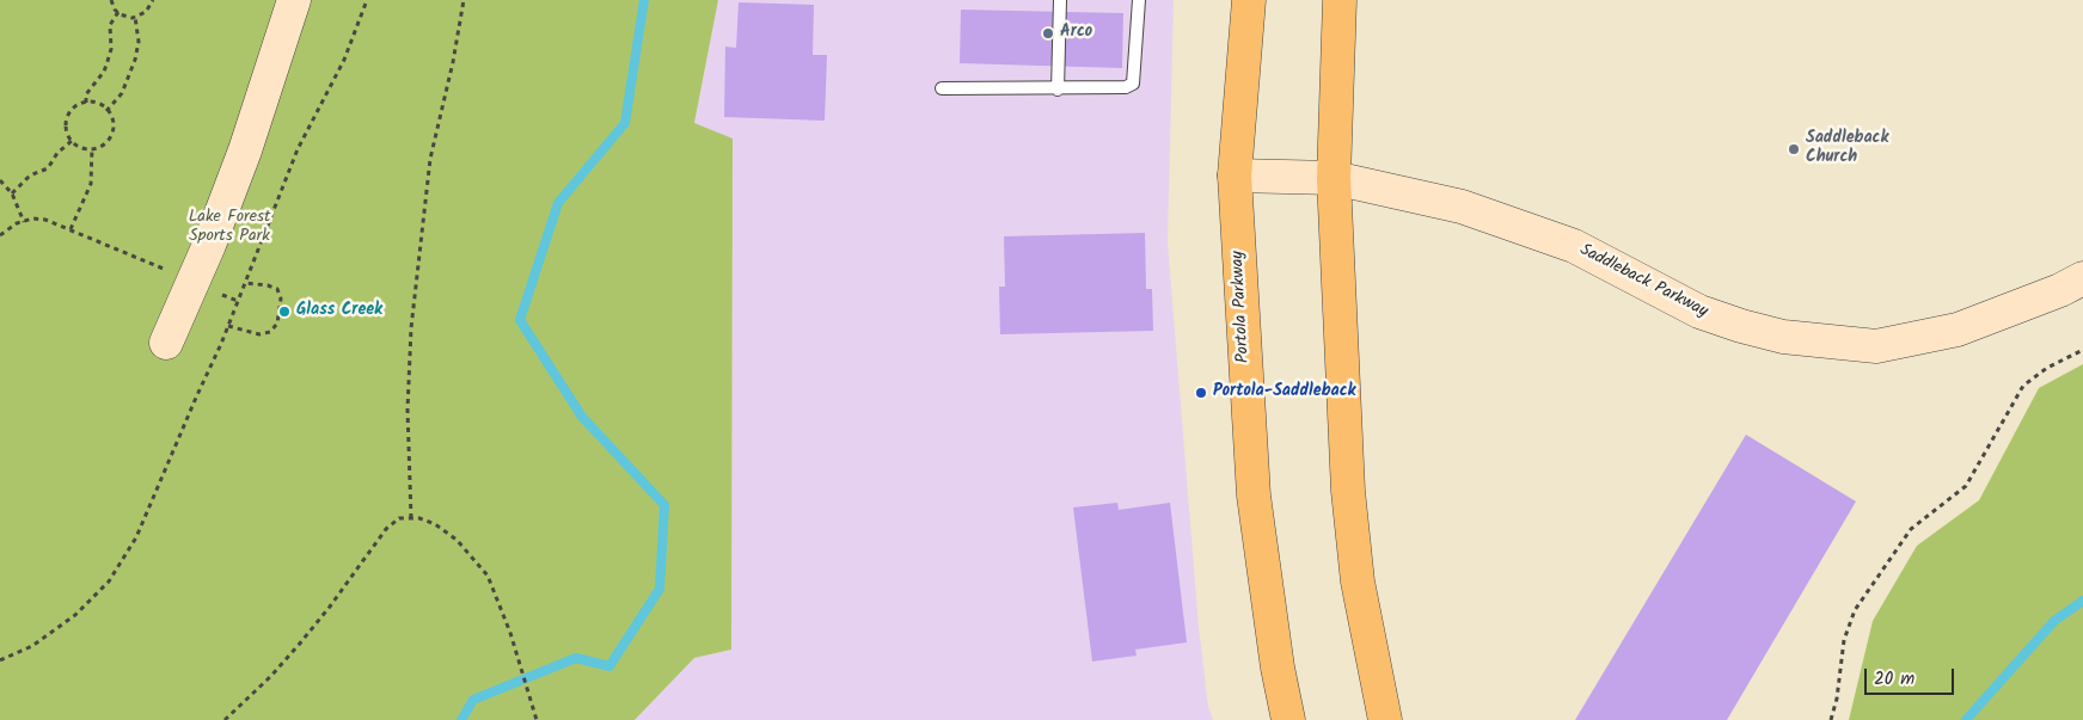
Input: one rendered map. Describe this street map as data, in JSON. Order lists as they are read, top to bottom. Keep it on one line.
{"streets":{"main road":["Portola Parkway"],"street":["Saddleback Parkway"]},"crossings":[["Saddleback Parkway","Portola Parkway"]],"parks":["Lake Forest Sports Park"],"places":["Arco","Saddleback Church","Glass Creek","Portola-Saddleback"],"scale_bar":"20 m"}
